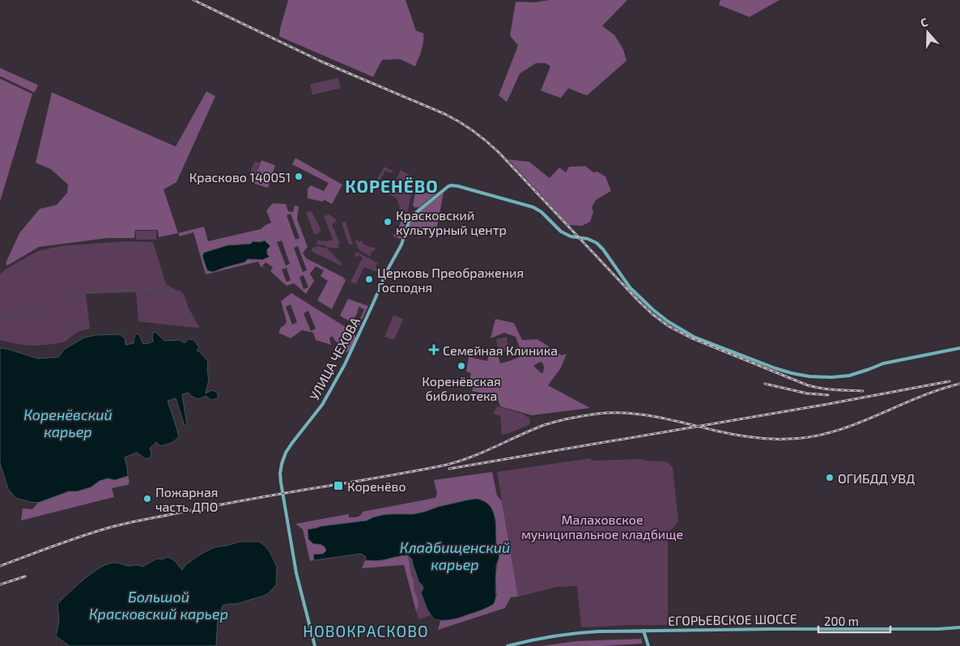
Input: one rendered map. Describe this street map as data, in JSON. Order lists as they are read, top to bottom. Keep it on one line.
{"streets":{"main road":["УЛИЦА ЧЕХОВА","ЕГОРЬЕВСКОЕ ШОССЕ"]},"districts":["КОРЕНЁВО","НОВОКРАСКОВО"],"water":["Коренёвский карьер","Кладбищенский карьер","Большой Красковский карьер"],"parks":["Малаховское муниципальное кладбище"],"places":{"other":["Красково 140051","Красковский культурный центр","Церковь Преображения Господня","Коренёвская библиотека","ОГИБДД УВД","Пожарная часть ДПО"],"health":["Семейная Клиника"],"transit":["Коренёво"]},"scale_bar":"200 m","north":"top"}
